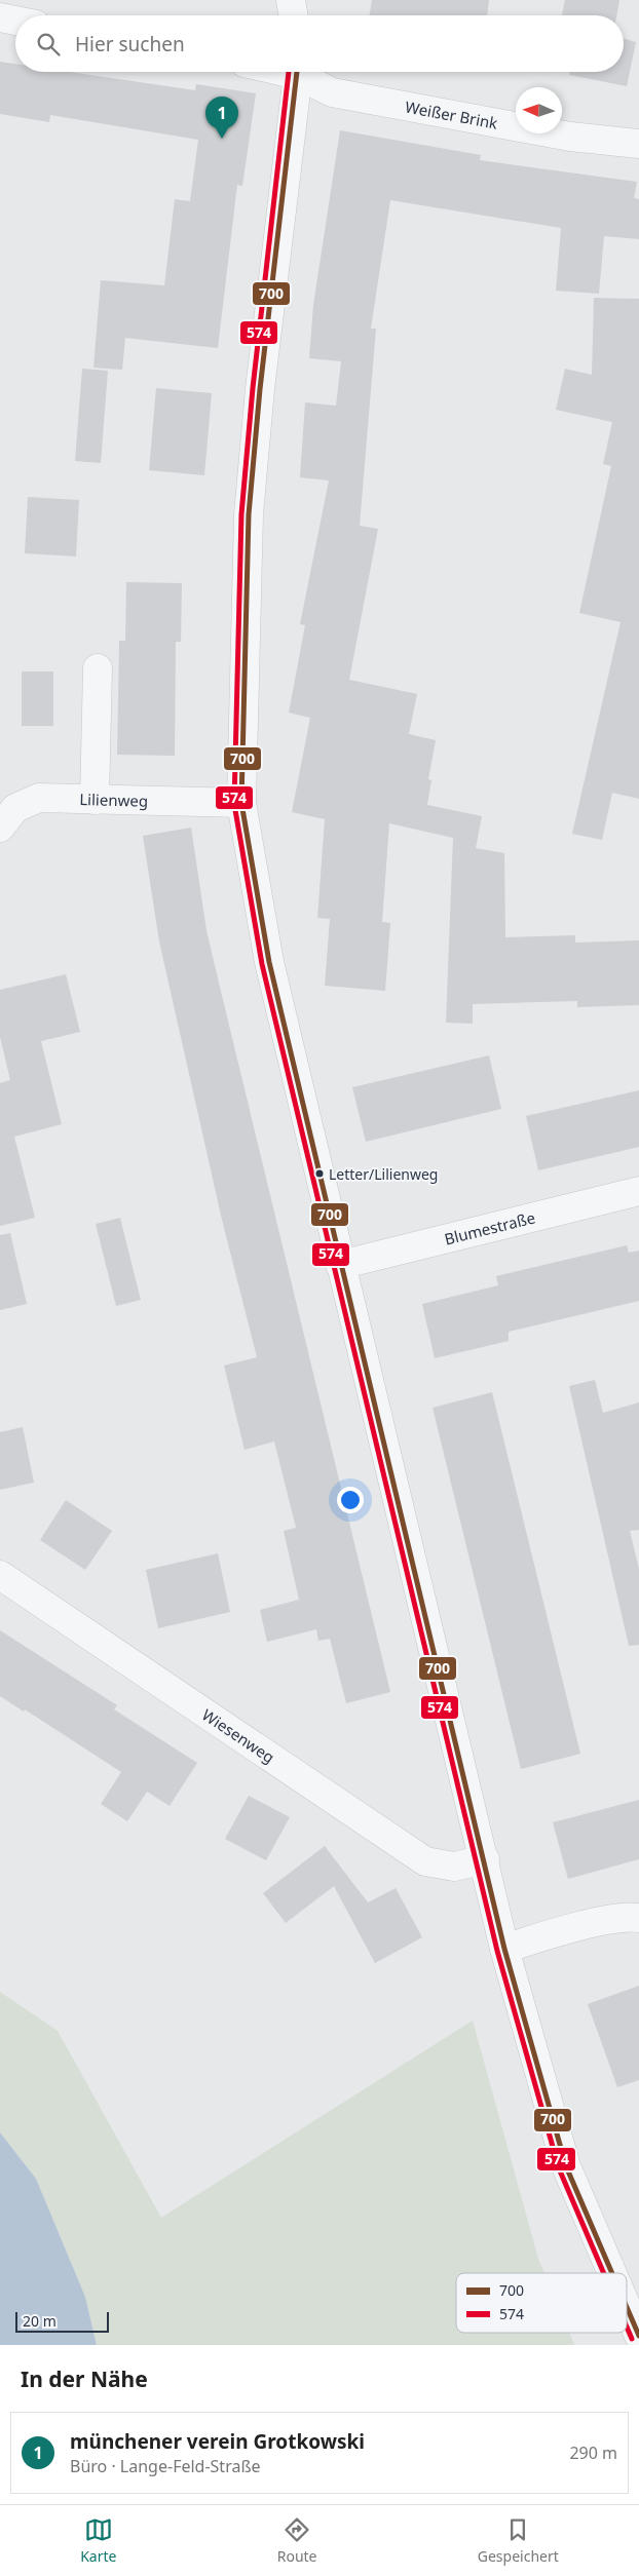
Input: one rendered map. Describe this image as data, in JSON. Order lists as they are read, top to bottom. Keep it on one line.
{"streets":{"street":["Weißer Brink","Lilienweg","Blumestraße","Wiesenweg"]},"places":["Letter/Lilienweg"],"lines":["transit line 700","transit line 574"],"legend":["700","574"],"scale_bar":"20 m","north":"left","page":{"search":"Hier suchen","pins":"1","scale":"20 m","heading":"In der Nähe","list":[{"mark":"1","name":"münchener verein Grotkowski","note":"Büro · Lange-Feld-Straße","value":"290 m"}],"nav":["Karte","Route","Gespeichert"]}}
